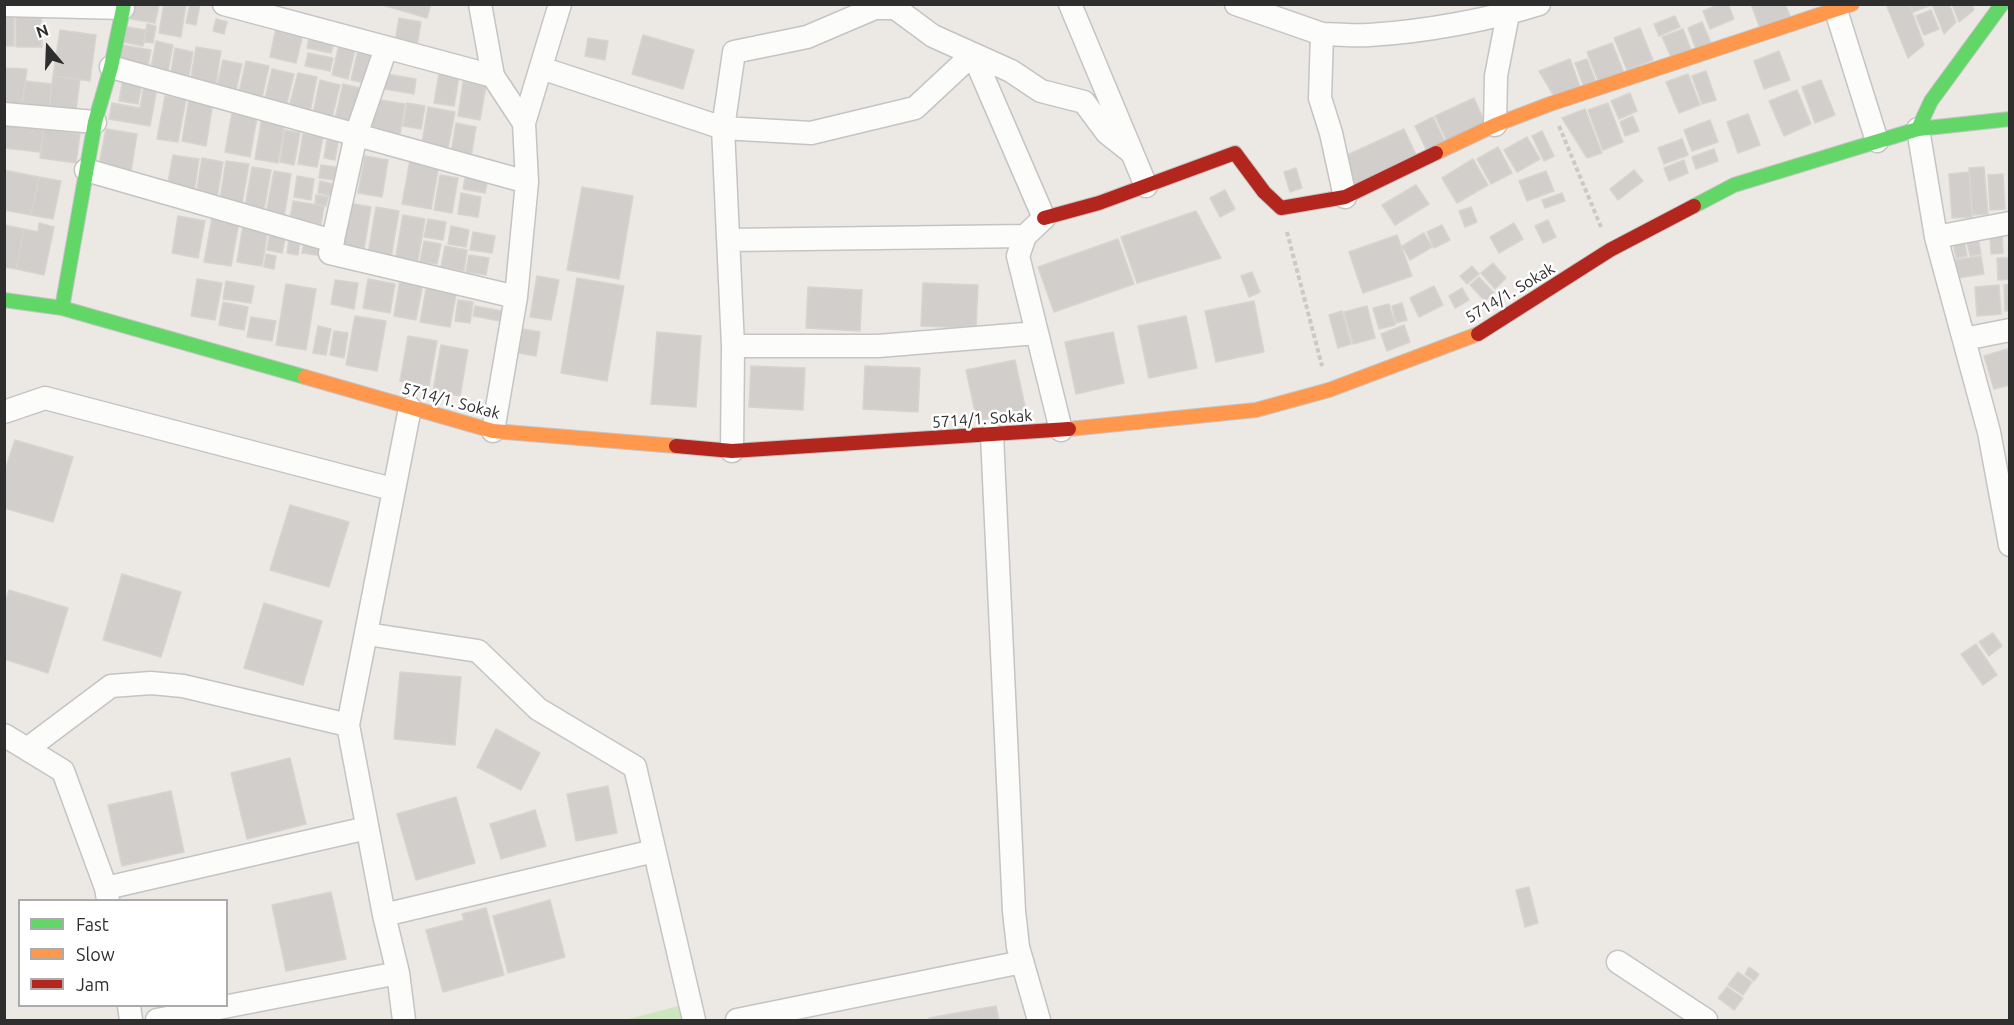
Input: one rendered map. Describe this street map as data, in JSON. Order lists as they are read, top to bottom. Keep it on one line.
{"streets":{"main road":["5714/1. Sokak"]},"legend":["Fast","Slow","Jam"],"north":"top"}
